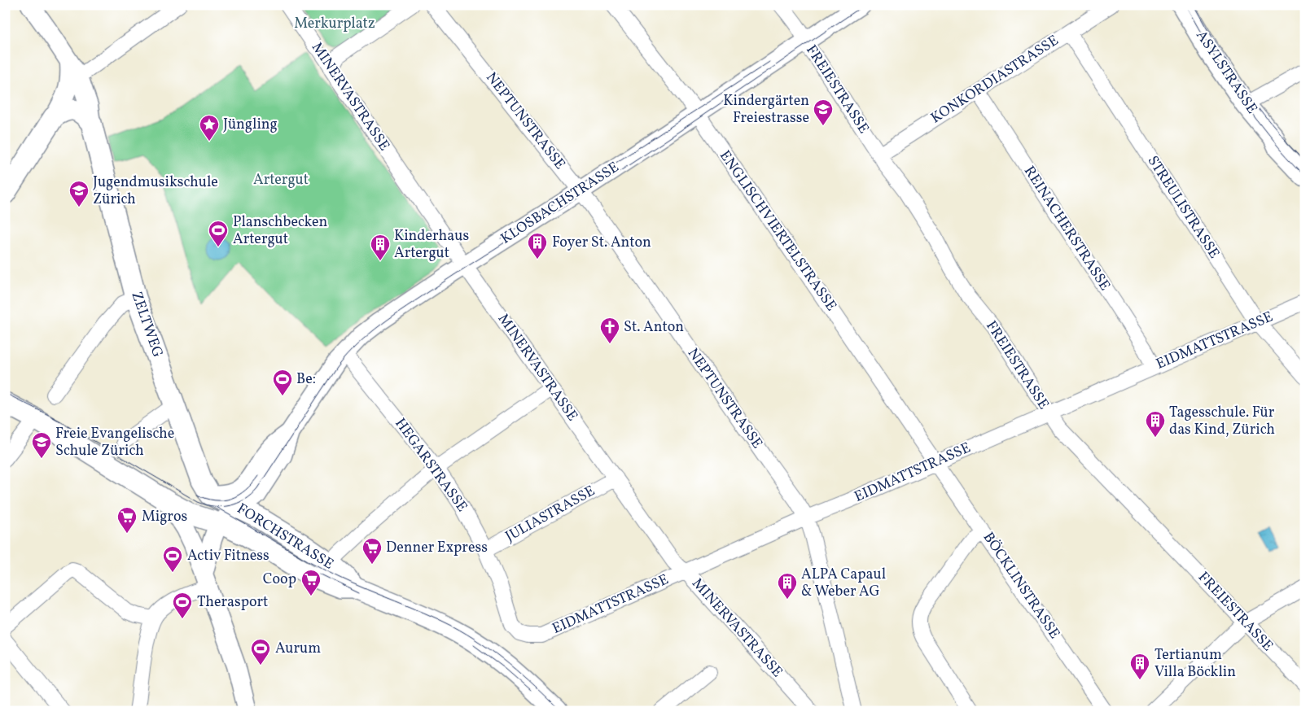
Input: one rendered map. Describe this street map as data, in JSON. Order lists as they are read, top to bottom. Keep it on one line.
{"streets":{"main road":["ASYLSTRASSE","ZELTWEG","FORCHSTRASSE"],"street":["KONKORDIASTRASSE","FREIESTRASSE","MINERVASTRASSE","NEPTUNSTRASSE","KLOSBACHSTRASSE","STREULISTRASSE","REINACHERSTRASSE","ENGLISCHVIERTELSTRASSE","EIDMATTSTRASSE","HEGARSTRASSE","JULIASTRASSE","BÖCKLINSTRASSE"]},"crossings":[["KONKORDIASTRASSE","FREIESTRASSE"],["KONKORDIASTRASSE","STREULISTRASSE"],["KONKORDIASTRASSE","REINACHERSTRASSE"],["FREIESTRASSE","KLOSBACHSTRASSE"],["FREIESTRASSE","EIDMATTSTRASSE"],["MINERVASTRASSE","KLOSBACHSTRASSE"],["MINERVASTRASSE","EIDMATTSTRASSE"],["MINERVASTRASSE","JULIASTRASSE"],["NEPTUNSTRASSE","KLOSBACHSTRASSE"],["NEPTUNSTRASSE","EIDMATTSTRASSE"],["KLOSBACHSTRASSE","ENGLISCHVIERTELSTRASSE"],["KLOSBACHSTRASSE","ZELTWEG"],["KLOSBACHSTRASSE","HEGARSTRASSE"],["KLOSBACHSTRASSE","FORCHSTRASSE"],["STREULISTRASSE","EIDMATTSTRASSE"],["REINACHERSTRASSE","EIDMATTSTRASSE"],["ENGLISCHVIERTELSTRASSE","EIDMATTSTRASSE"],["ENGLISCHVIERTELSTRASSE","BÖCKLINSTRASSE"],["ZELTWEG","FORCHSTRASSE"],["EIDMATTSTRASSE","HEGARSTRASSE"],["EIDMATTSTRASSE","BÖCKLINSTRASSE"],["HEGARSTRASSE","JULIASTRASSE"]],"parks":["Merkurplatz","Artergut"],"places":{"school or university":["Kindergärten Freiestrasse","Jugendmusikschule Zürich","Freie Evangelische Schule Zürich"],"place":["Jüngling"],"sports":["Planschbecken Artergut","Be:","Activ Fitness","Therasport","Aurum"],"building":["Foyer St. Anton","Kinderhaus Artergut","Tagesschule. Für das Kind, Zürich","ALPA Capaul & Weber AG","Tertianum Villa Böcklin"],"church":["St. Anton"],"supermarket":["Migros","Denner Express","Coop"]}}
